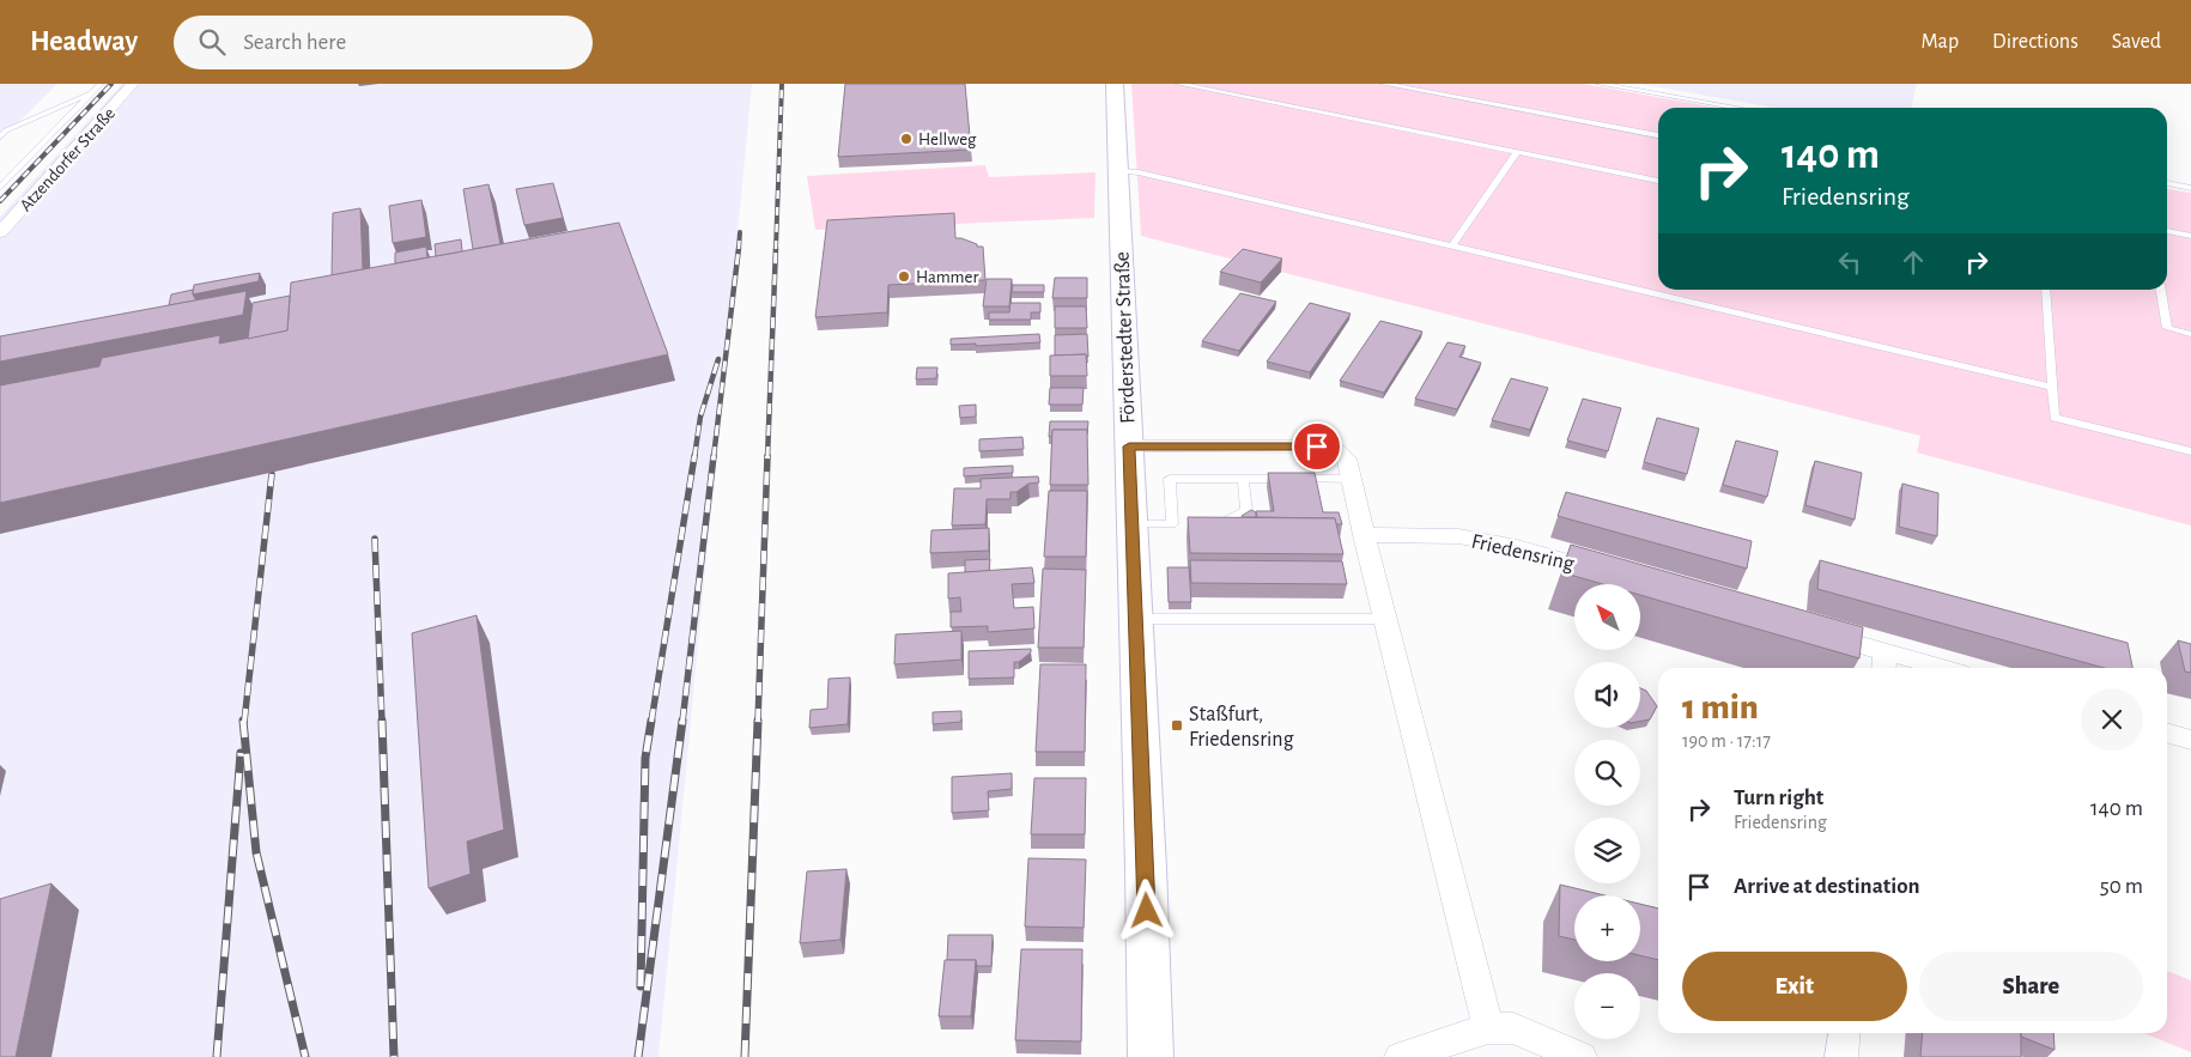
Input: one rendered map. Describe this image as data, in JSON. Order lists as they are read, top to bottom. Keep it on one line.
{"streets":{"main road":["Förderstedter Straße"],"street":["Atzendorfer Straße","Friedensring"]},"places":{"other":["Hellweg","Hammer"],"transit":["Staßfurt, Friedensring"]},"north":"top left","page":{"header":"Headway","search":"Search here","nav":["Map","Directions","Saved"],"turn":["140 m","Friedensring"],"map_buttons":["+","−"],"heading":["1 min","190 m · 17:17"],"list":[{"name":"Turn right","note":"Friedensring","value":"140 m"},{"name":"Arrive at destination","value":"50 m"}],"buttons":["Exit","Share"]}}
